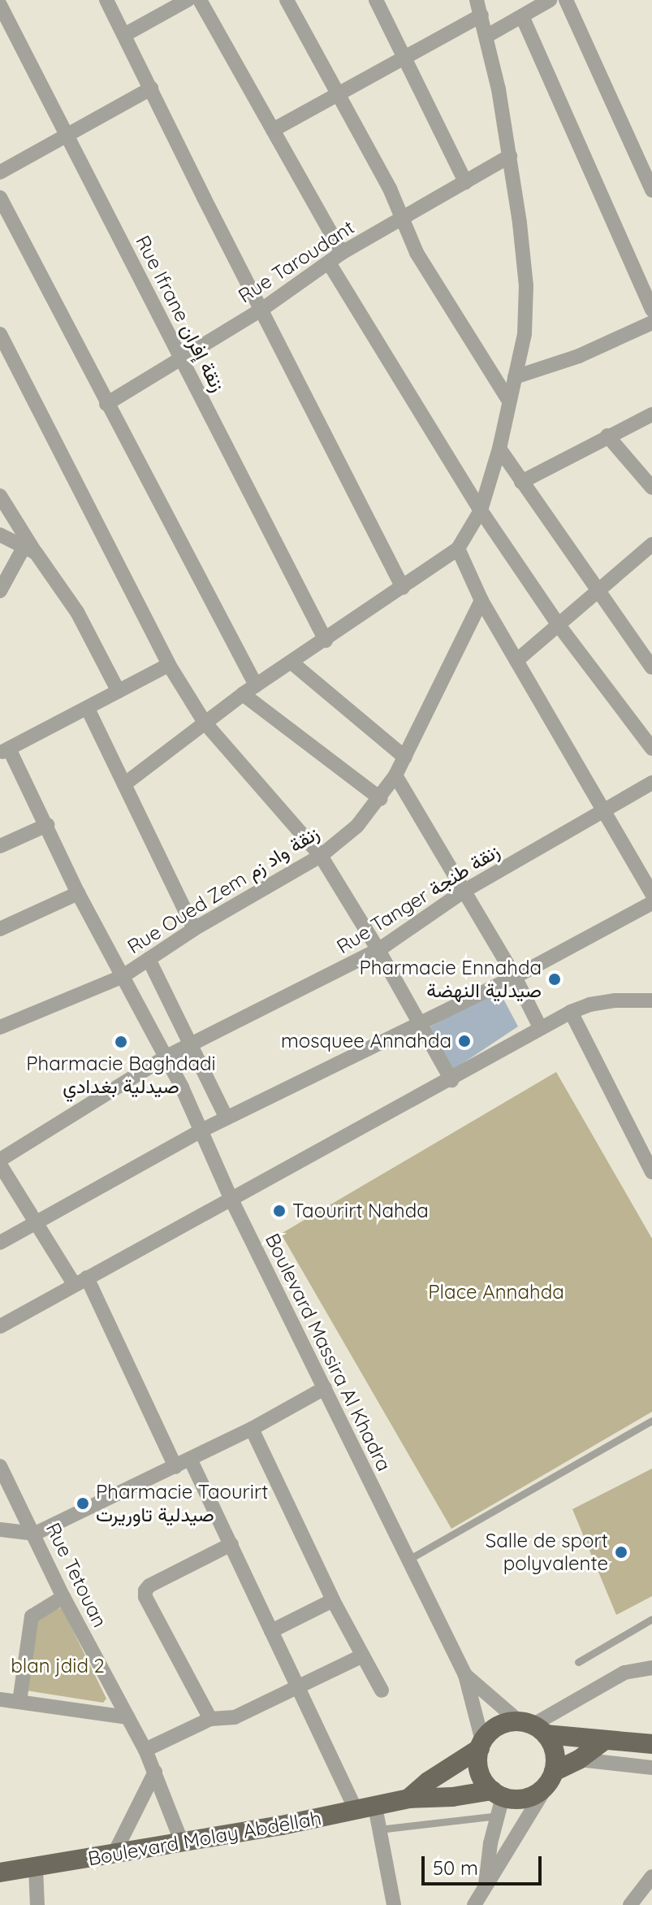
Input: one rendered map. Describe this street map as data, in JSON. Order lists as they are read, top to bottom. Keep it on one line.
{"streets":{"main road":["Boulevard Molay Abdellah"],"street":["Rue Taroudant","Rue Ifrane زنقة إفران","Rue Oued Zem زنقة واد زم","Rue Tanger زنقة طنجة","Boulevard Massira Al Khadra","Rue Tetouan"]},"crossings":[["Rue Taroudant","Rue Ifrane زنقة إفران"],["Rue Oued Zem زنقة واد زم","Boulevard Massira Al Khadra"],["Rue Tanger زنقة طنجة","Boulevard Massira Al Khadra"],["Rue Tetouan","Boulevard Molay Abdellah"]],"parks":["Place Annahda","blan jdid 2"],"places":["Pharmacie Ennahda صيدلية النهضة","mosquee Annahda","Pharmacie Baghdadi صيدلية بغدادي","Taourirt Nahda","Pharmacie Taourirt صيدلية تاوريرت","Salle de sport polyvalente"],"scale_bar":"50 m"}
